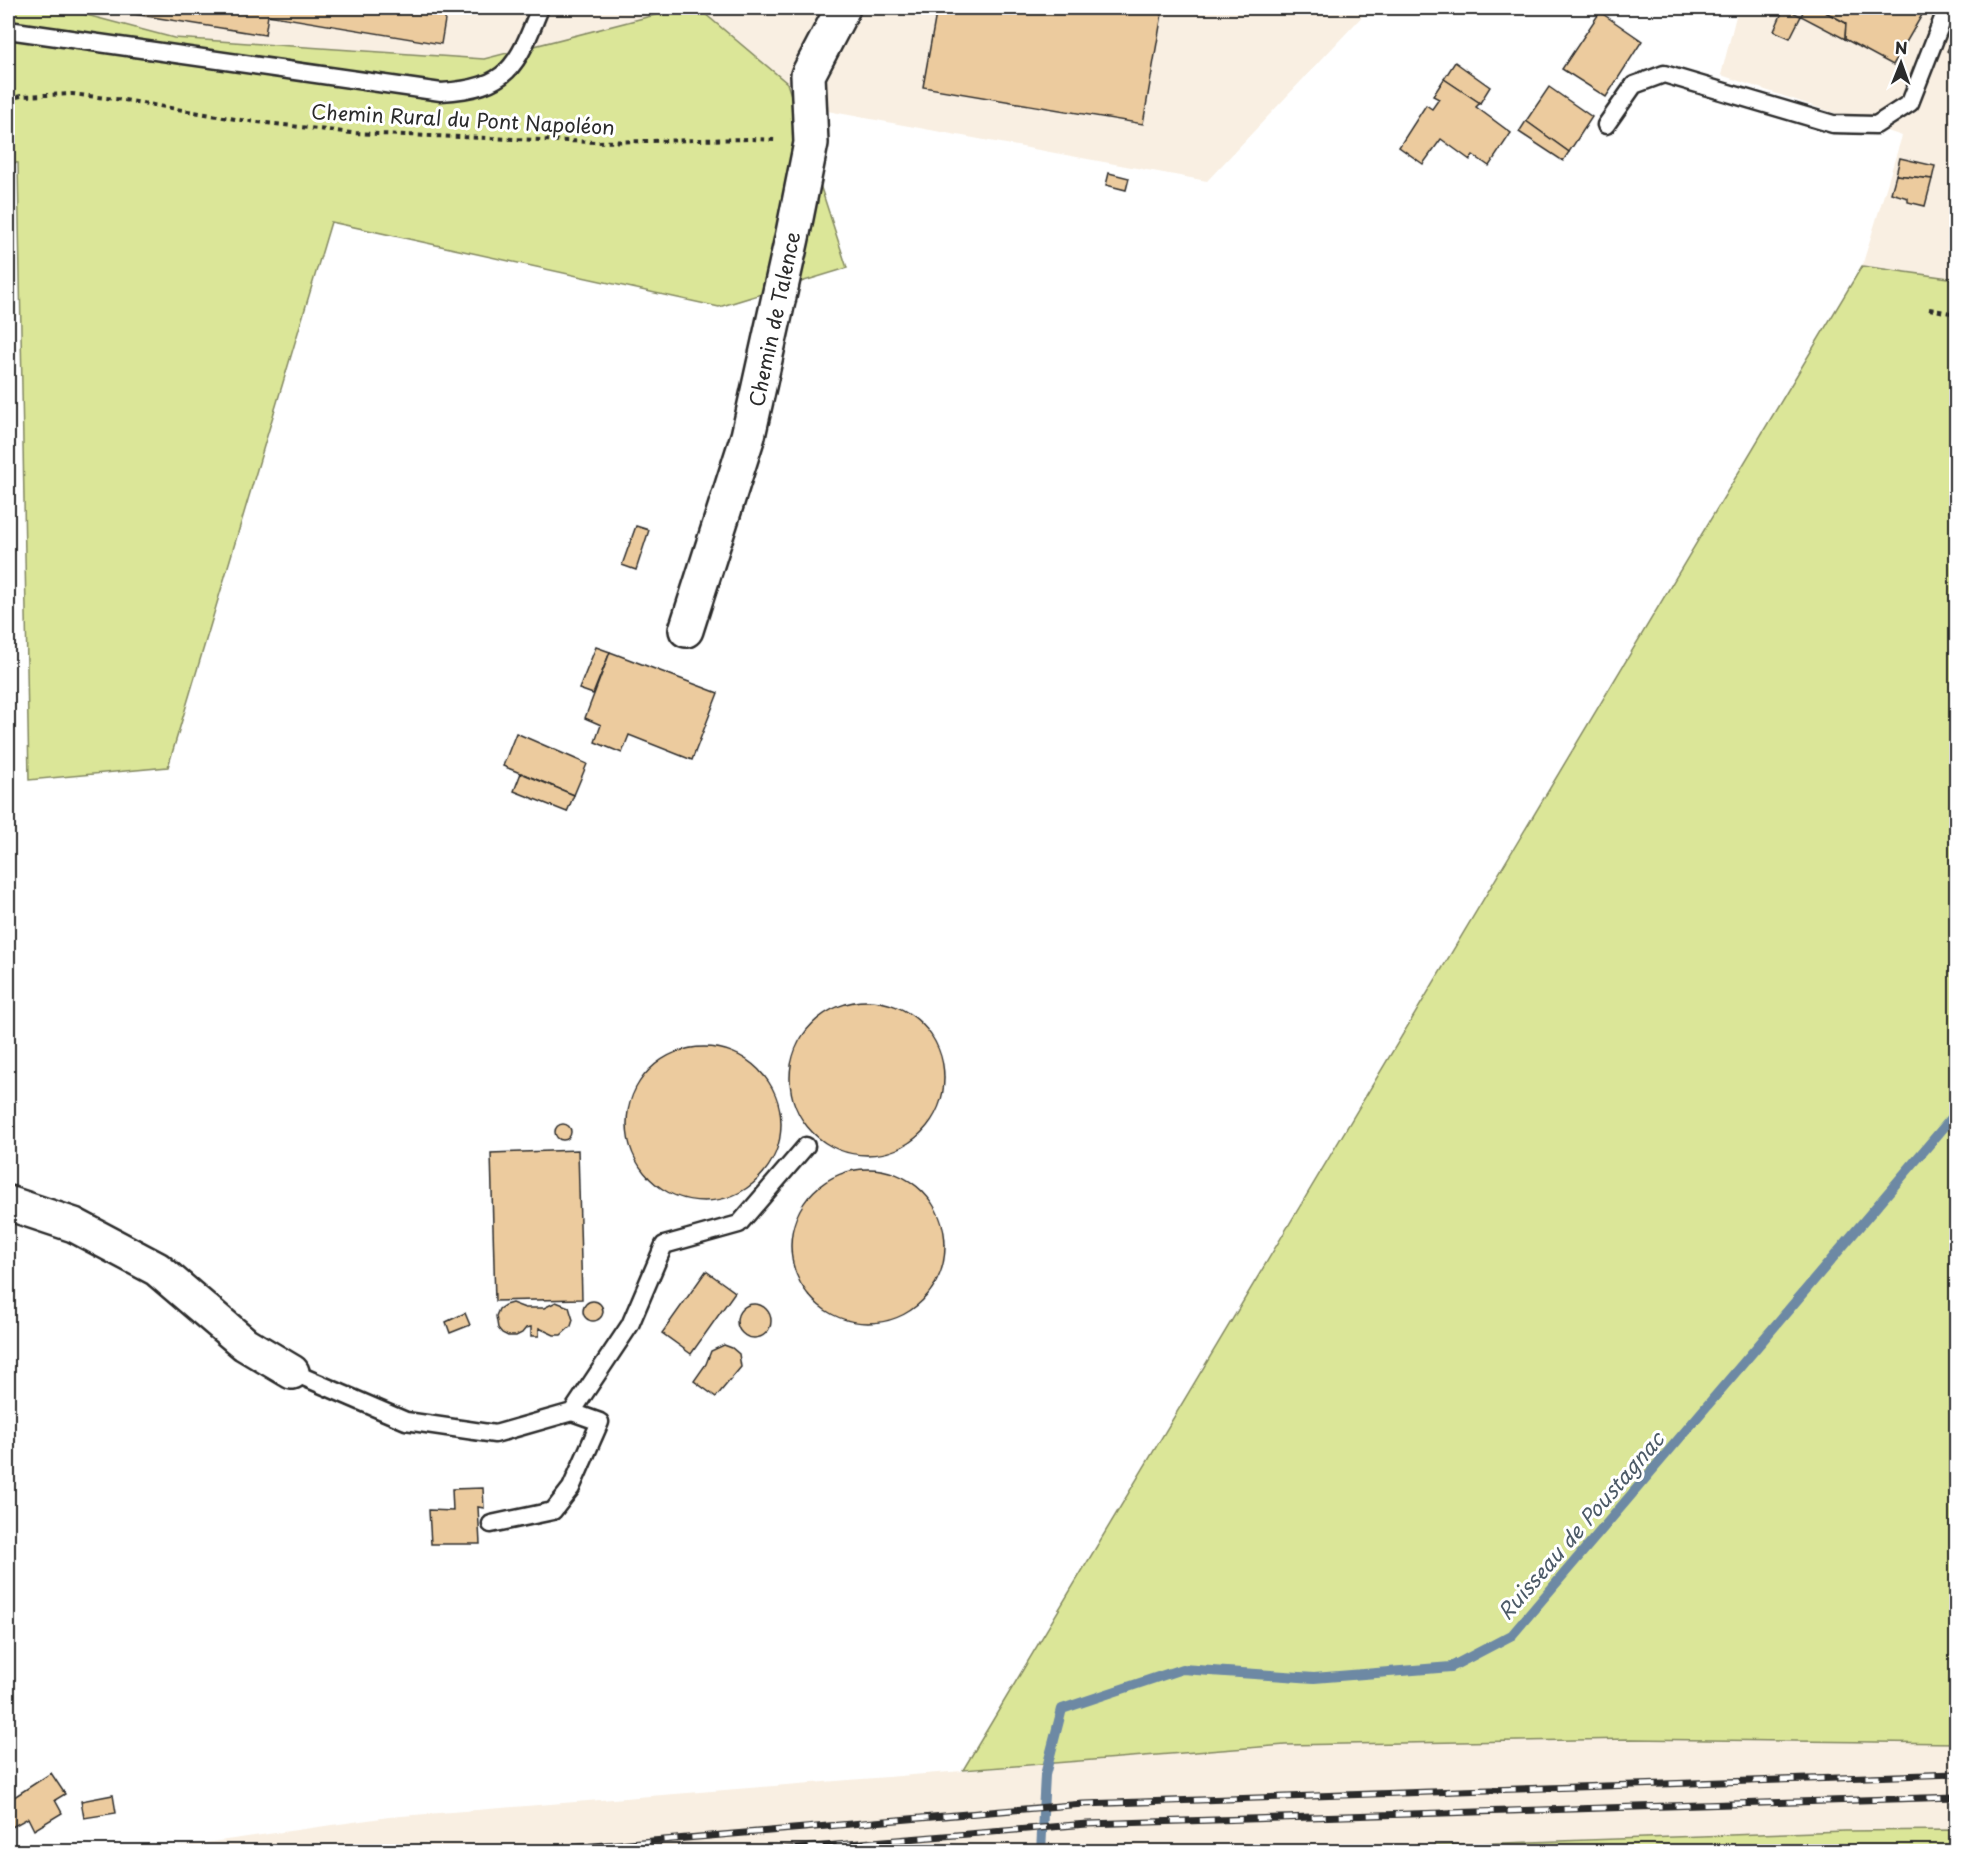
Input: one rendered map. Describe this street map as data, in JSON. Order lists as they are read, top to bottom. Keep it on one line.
{"streets":{"street":["Chemin de Talence"],"path":["Chemin Rural du Pont Napoléon"]},"crossings":[["Chemin Rural du Pont Napoléon","Chemin de Talence"]],"water":["Ruisseau de Poustagnac"],"north":"top"}
